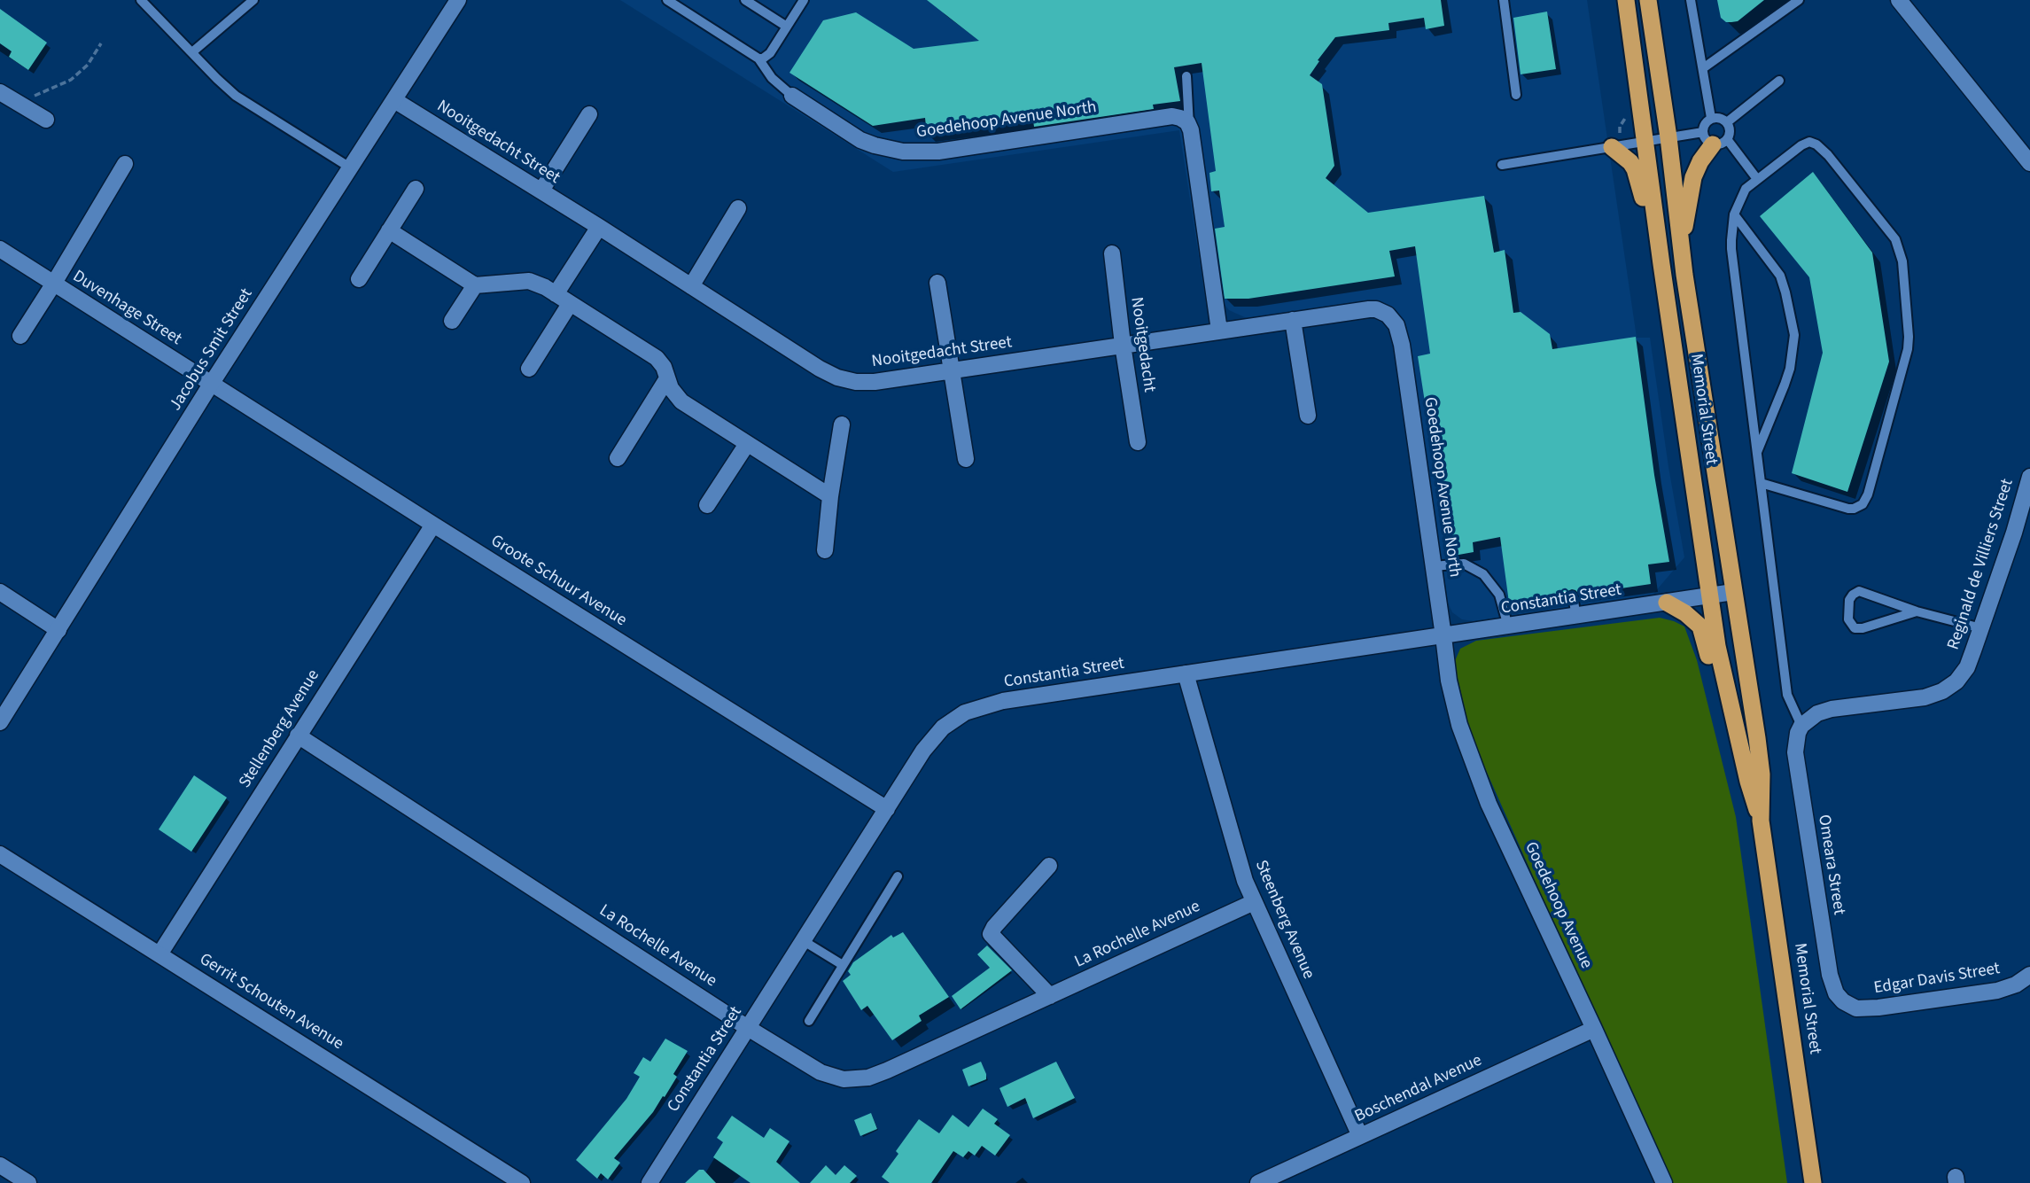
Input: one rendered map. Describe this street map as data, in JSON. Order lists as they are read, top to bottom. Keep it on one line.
{"streets":{"highway":["Memorial Street"],"street":["Goedehoop Avenue North","Nooitgedacht Street","Duvenhage Street","Nooitgedacht","Jacobus Smit Street","Reginald de Villiers Street","Groote Schuur Avenue","Constantia Street","Stellenberg Avenue","Omeara Street","Goedehoop Avenue","Steenberg Avenue","La Rochelle Avenue","Edgar Davis Street","Gerrit Schouten Avenue","Boschendal Avenue"]},"crossings":[["Goedehoop Avenue North","Nooitgedacht Street"],["Goedehoop Avenue North","Constantia Street"],["Goedehoop Avenue North","Goedehoop Avenue"],["Nooitgedacht Street","Nooitgedacht"],["Nooitgedacht Street","Jacobus Smit Street"],["Duvenhage Street","Jacobus Smit Street"],["Duvenhage Street","Groote Schuur Avenue"],["Jacobus Smit Street","Groote Schuur Avenue"],["Memorial Street","Constantia Street"],["Reginald de Villiers Street","Omeara Street"],["Groote Schuur Avenue","Constantia Street"],["Groote Schuur Avenue","Stellenberg Avenue"],["Constantia Street","Goedehoop Avenue"],["Constantia Street","Steenberg Avenue"],["Constantia Street","La Rochelle Avenue"],["Stellenberg Avenue","La Rochelle Avenue"],["Stellenberg Avenue","Gerrit Schouten Avenue"],["Omeara Street","Edgar Davis Street"],["Goedehoop Avenue","Boschendal Avenue"],["Steenberg Avenue","La Rochelle Avenue"],["Steenberg Avenue","Boschendal Avenue"]]}
